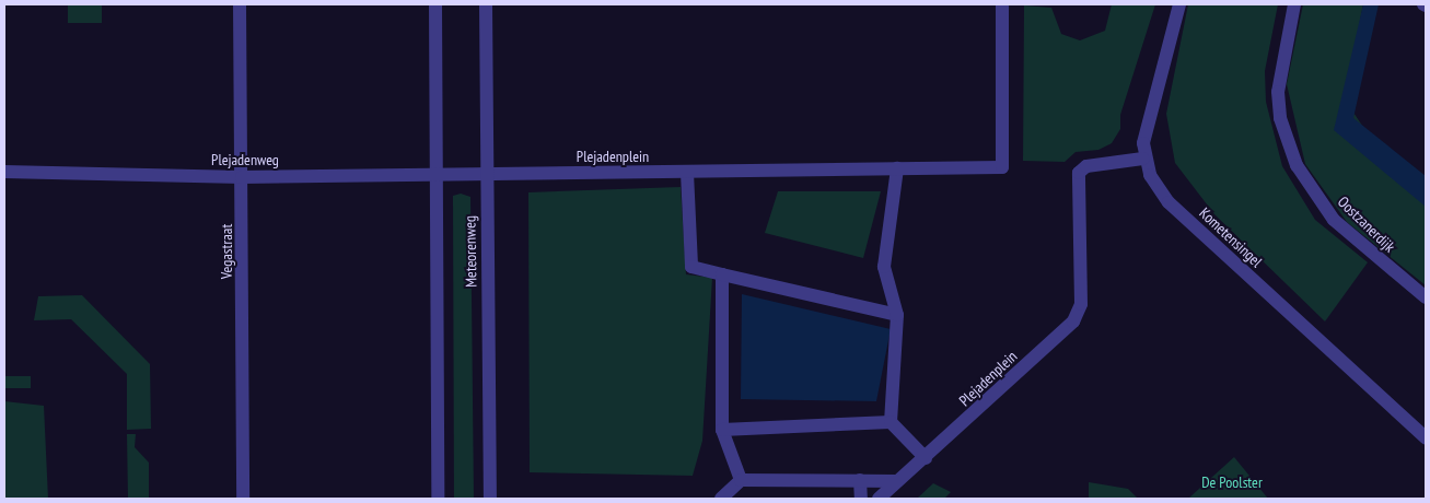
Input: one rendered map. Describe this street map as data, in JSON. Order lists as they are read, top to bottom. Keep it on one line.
{"streets":{"street":["Plejadenplein","Plejadenweg","Oostzanerdijk","Kometensingel","Vegastraat","Meteorenweg"]},"crossings":[["Plejadenplein","Plejadenweg"],["Plejadenplein","Kometensingel"],["Plejadenplein","Meteorenweg"],["Plejadenweg","Vegastraat"],["Plejadenweg","Meteorenweg"]],"parks":["De Poolster"]}
